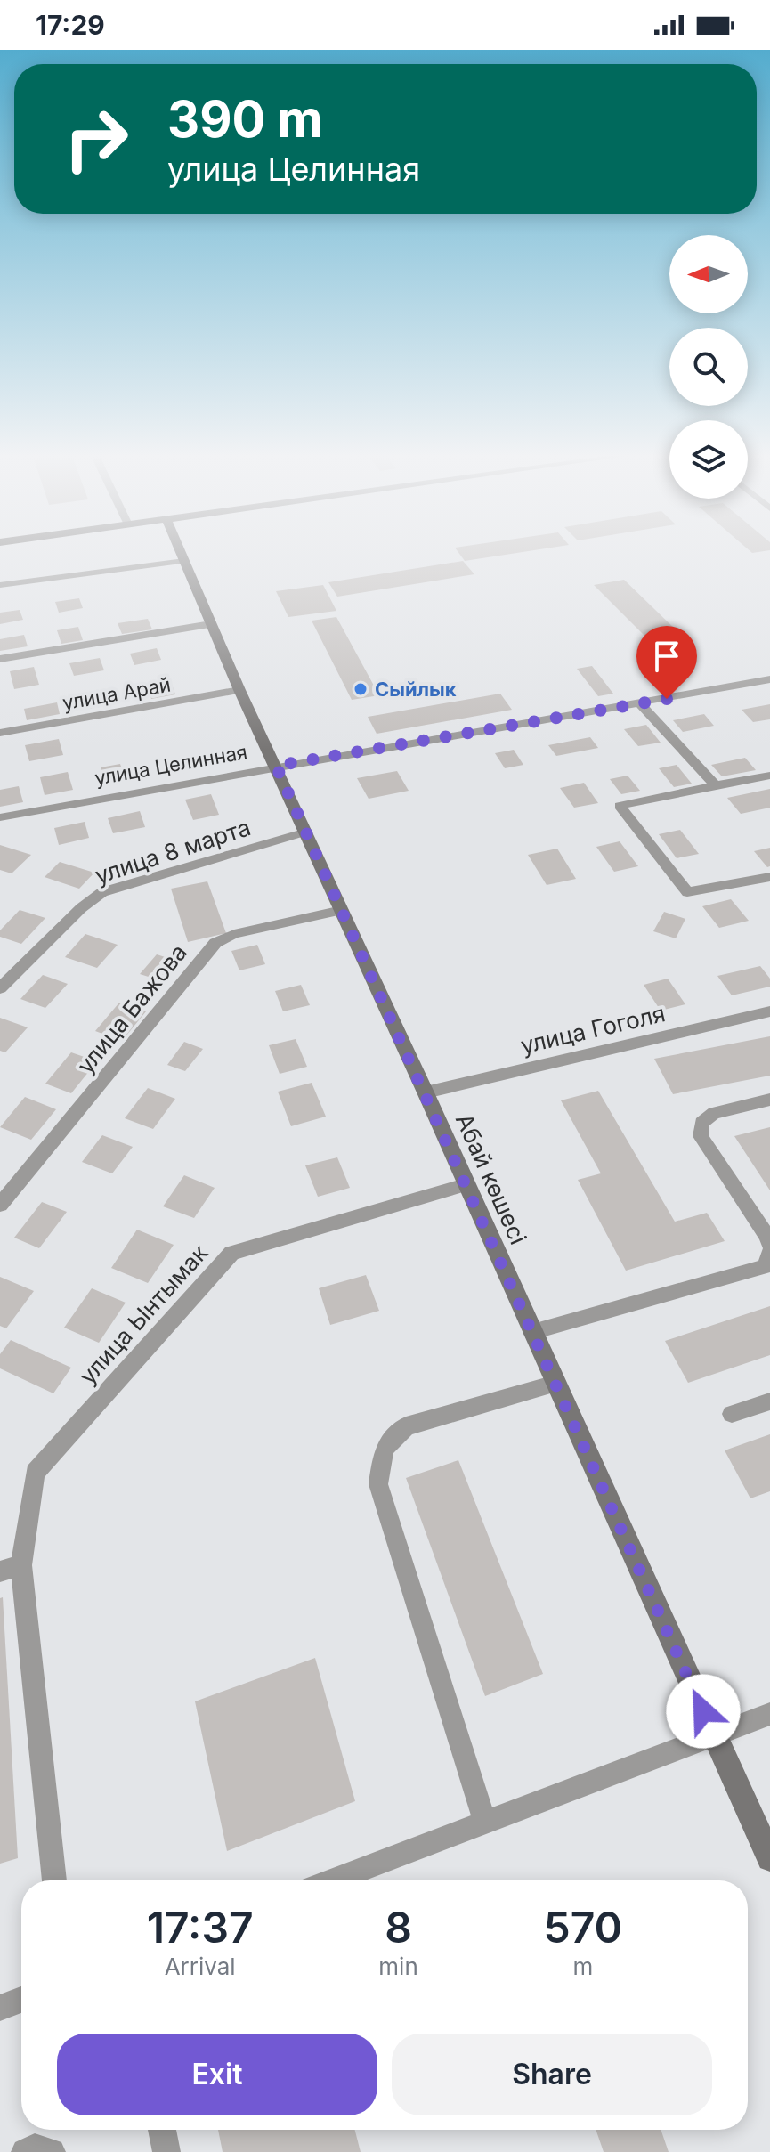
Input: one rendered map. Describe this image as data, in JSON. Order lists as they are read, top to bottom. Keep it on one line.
{"streets":{"street":["улица Арай","улица Целинная","улица 8 марта","улица Бажова","улица Гоголя","Абай көшесі","улица Ынтымак"]},"crossings":[["улица Арай","Абай көшесі"],["улица Целинная","Абай көшесі"],["улица 8 марта","Абай көшесі"],["улица Бажова","Абай көшесі"],["улица Гоголя","Абай көшесі"],["Абай көшесі","улица Ынтымак"]],"places":["Сыйлык"],"north":"left","page":{"status":"17:29","turn":["390 m","улица Целинная"],"eta":["17:37","Arrival","8","min","570","m"],"buttons":["Exit","Share"]}}
